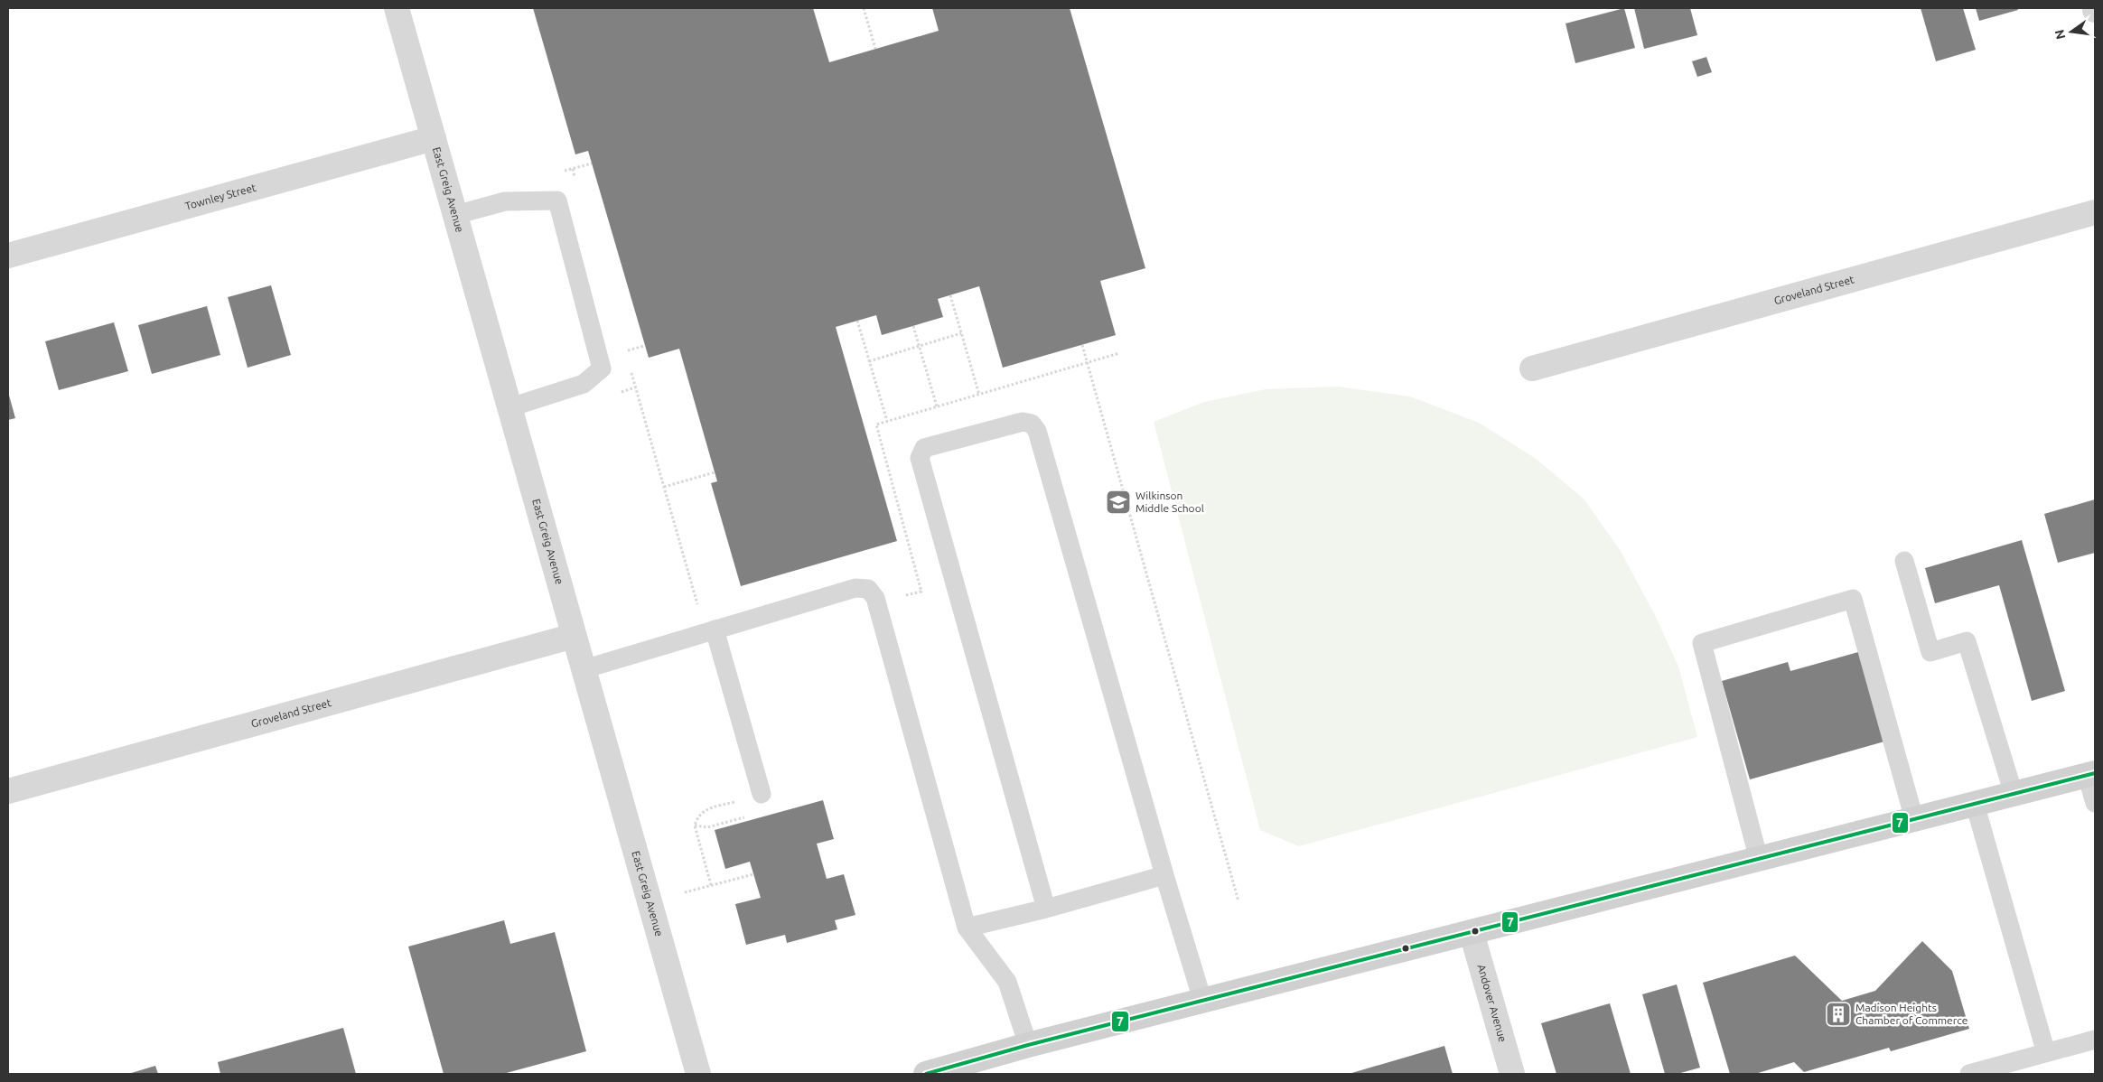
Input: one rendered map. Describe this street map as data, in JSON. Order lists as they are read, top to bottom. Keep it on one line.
{"streets":{"street":["East Greig Avenue","Townley Street","Groveland Street","Andover Avenue"]},"crossings":[["East Greig Avenue","Townley Street"],["East Greig Avenue","Groveland Street"]],"places":{"school or university":["Wilkinson Middle School"],"building":["Madison Heights Chamber of Commerce"]},"lines":["transit line 7"],"north":"left"}
